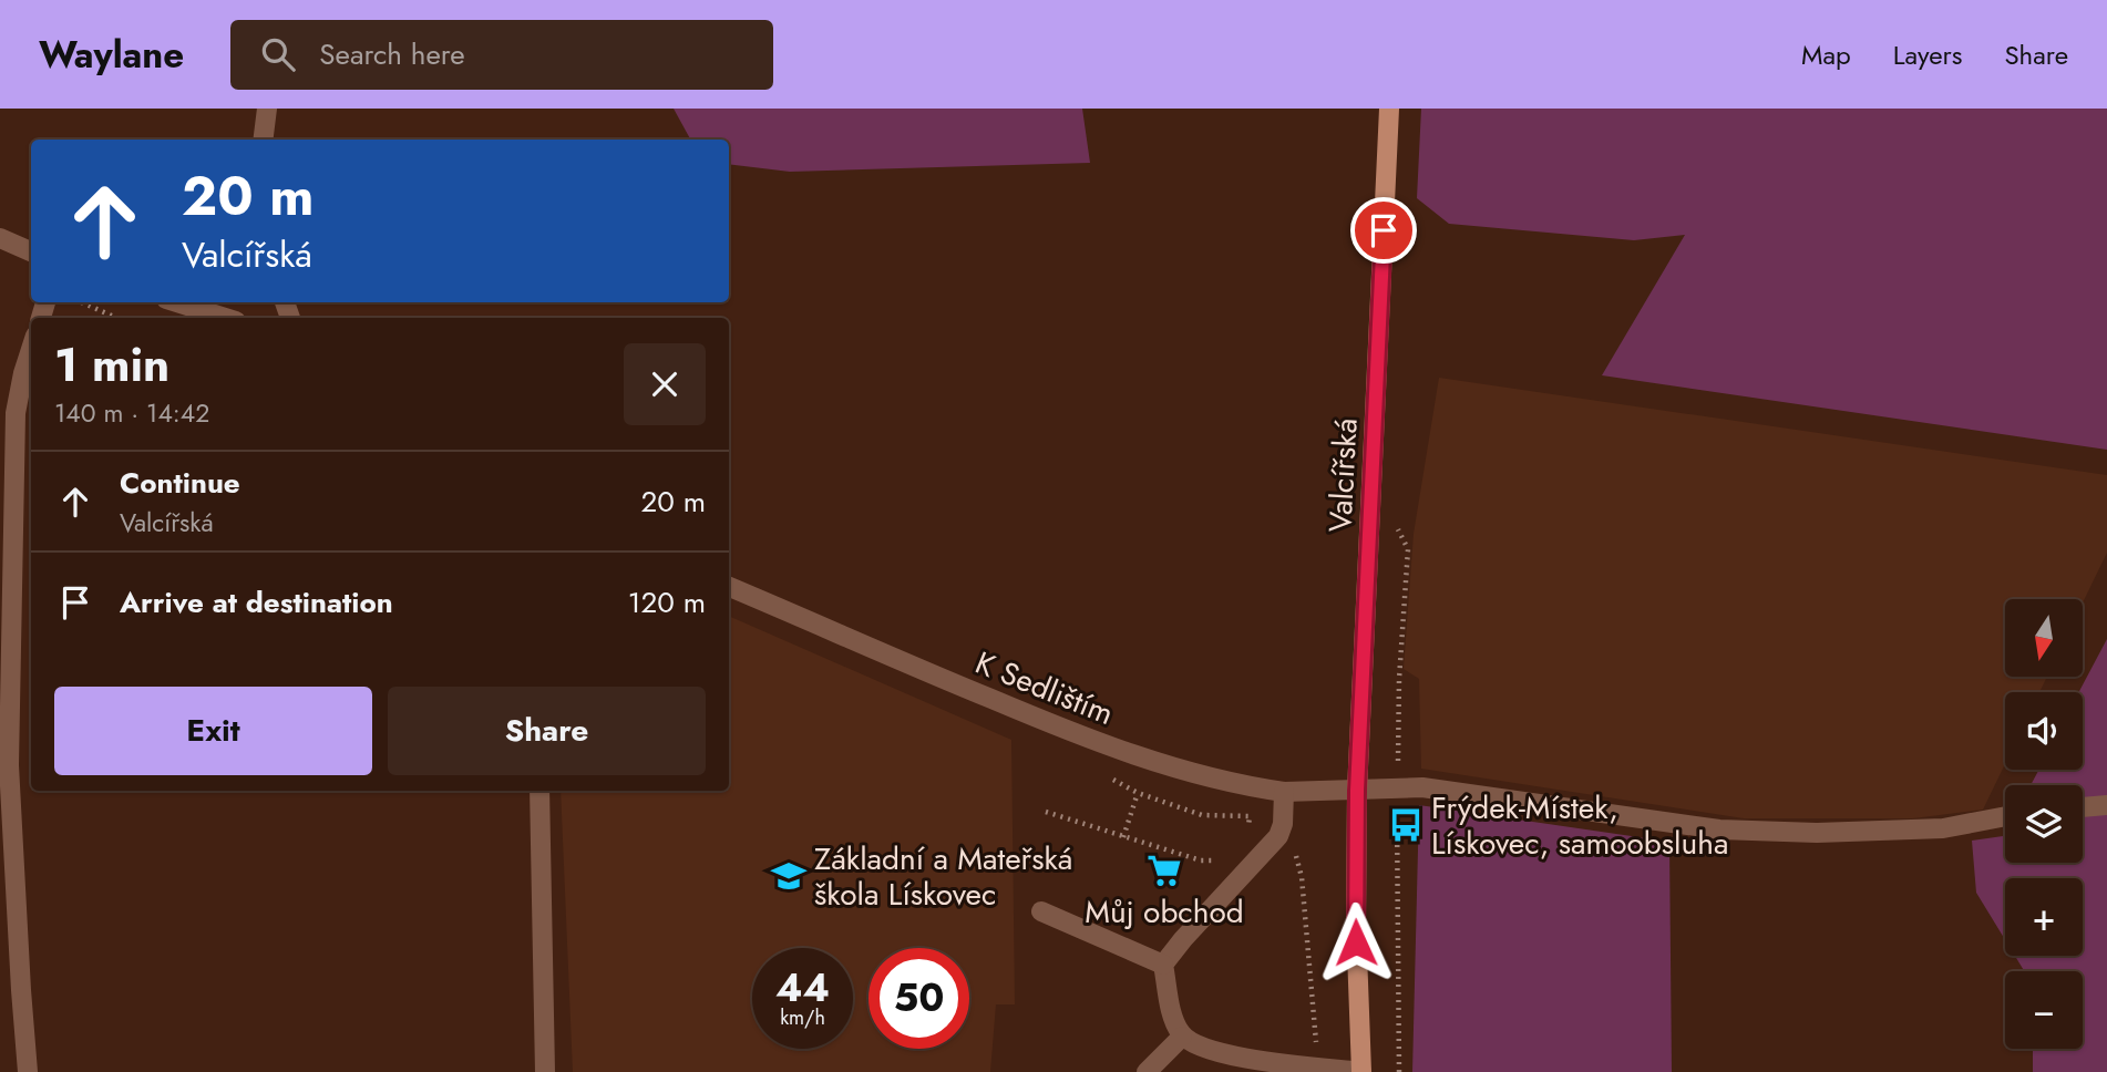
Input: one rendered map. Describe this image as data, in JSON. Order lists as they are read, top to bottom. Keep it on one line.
{"streets":{"main road":["Valcířská"],"street":["K Sedlištím"]},"crossings":[["Valcířská","K Sedlištím"]],"places":{"bus stop":["Frýdek-Místek, Lískovec, samoobsluha"],"supermarket":["Můj obchod"],"school or university":["Základní a Mateřská škola Lískovec"]},"north":"bottom","page":{"header":"Waylane","search":"Search here","nav":["Map","Layers","Share"],"turn":["20 m","Valcířská"],"heading":["1 min","140 m · 14:42"],"list":[{"name":"Continue","note":"Valcířská","value":"20 m"},{"name":"Arrive at destination","value":"120 m"}],"map_buttons":["+","−"],"buttons":["Exit","Share"],"speed":"44 km/h","limit":"50"}}
